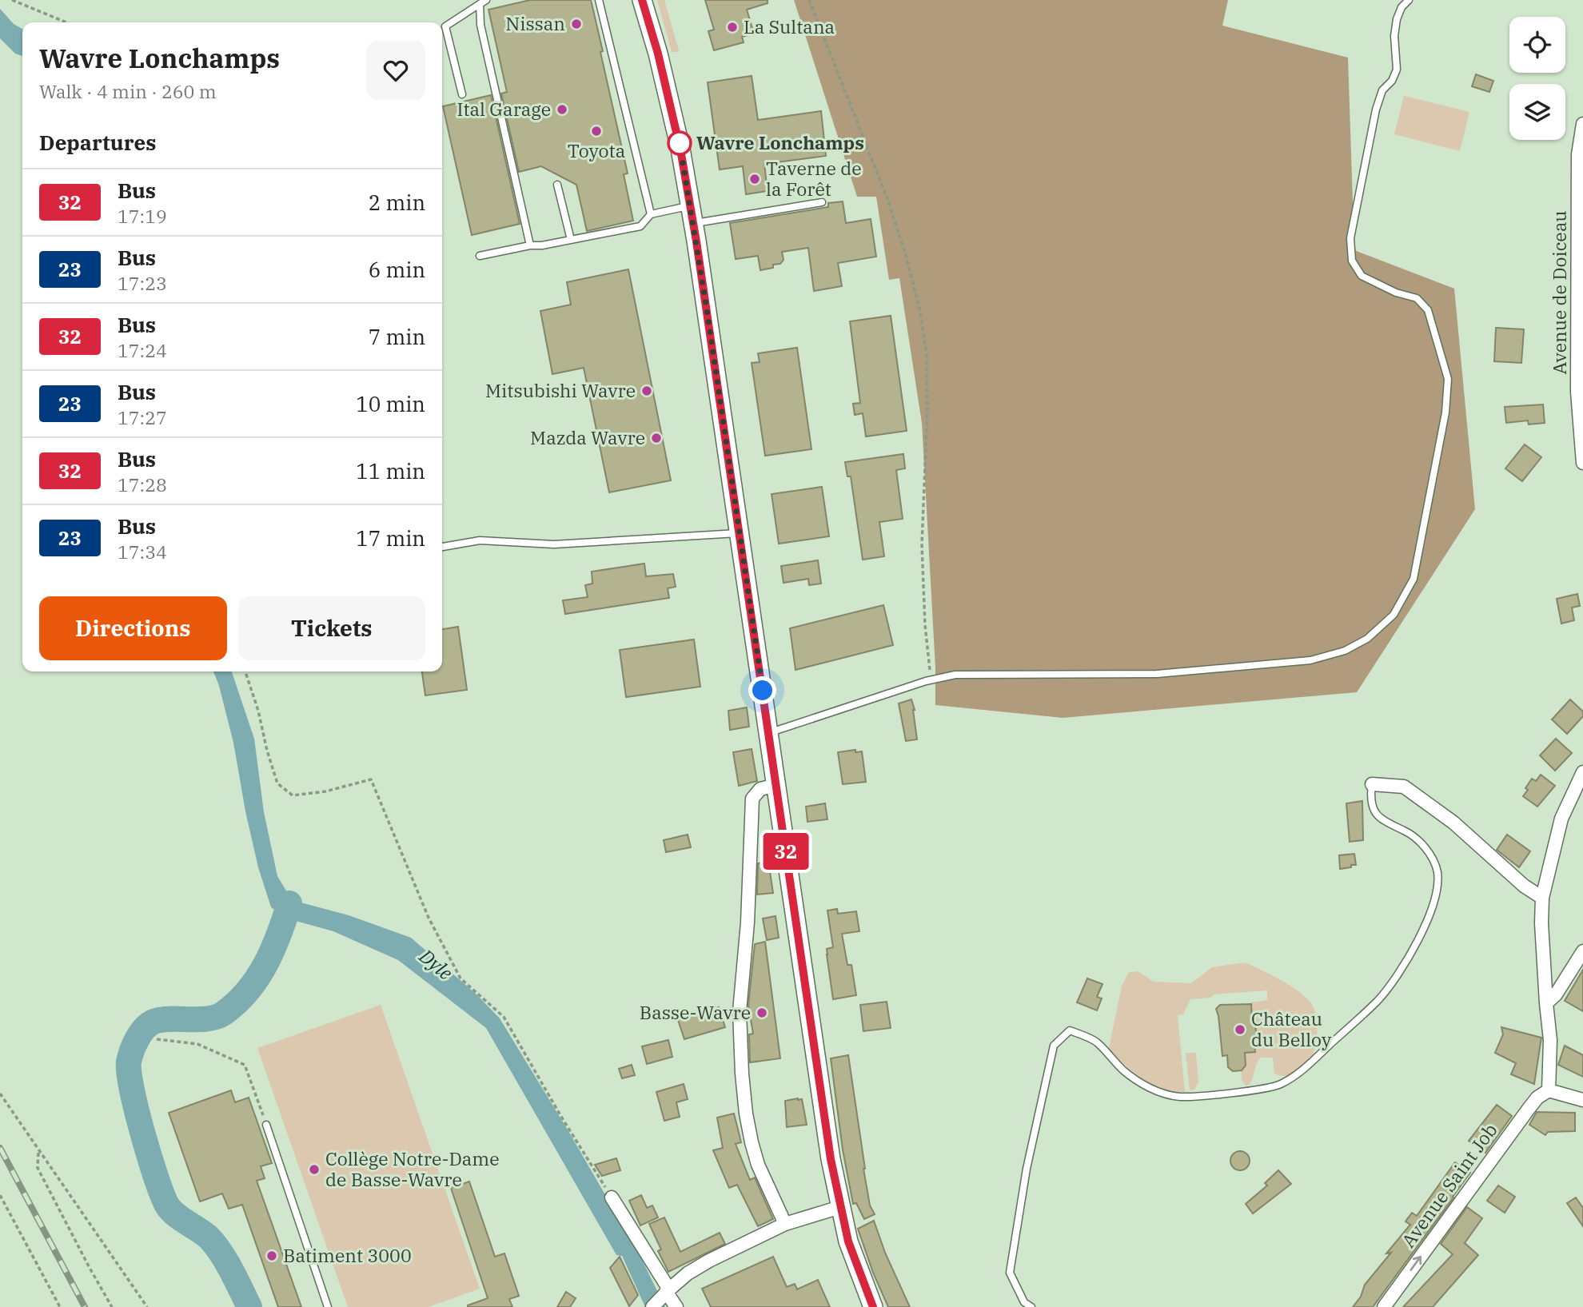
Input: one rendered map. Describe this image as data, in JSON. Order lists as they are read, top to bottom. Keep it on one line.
{"streets":{"street":["Avenue de Doiceau","Avenue Saint Job"]},"one_way":["Avenue Saint Job"],"water":["Dyle"],"places":["Nissan","La Sultana","Ital Garage","Toyota","Wavre Lonchamps","Taverne de la Forêt","Mitsubishi Wavre","Mazda Wavre","Basse-Wavre","Château du Belloy","Collège Notre-Dame de Basse-Wavre","Batiment 3000"],"lines":["bus line 32"],"page":{"on_map":"32","heading":[["Wavre Lonchamps","Walk · 4 min · 260 m"],"Departures"],"list":[{"mark":"32","name":"Bus","note":"17:19","value":"2 min"},{"mark":"23","name":"Bus","note":"17:23","value":"6 min"},{"mark":"32","name":"Bus","note":"17:24","value":"7 min"},{"mark":"23","name":"Bus","note":"17:27","value":"10 min"},{"mark":"32","name":"Bus","note":"17:28","value":"11 min"},{"mark":"23","name":"Bus","note":"17:34","value":"17 min"}],"buttons":["Directions","Tickets"]}}
